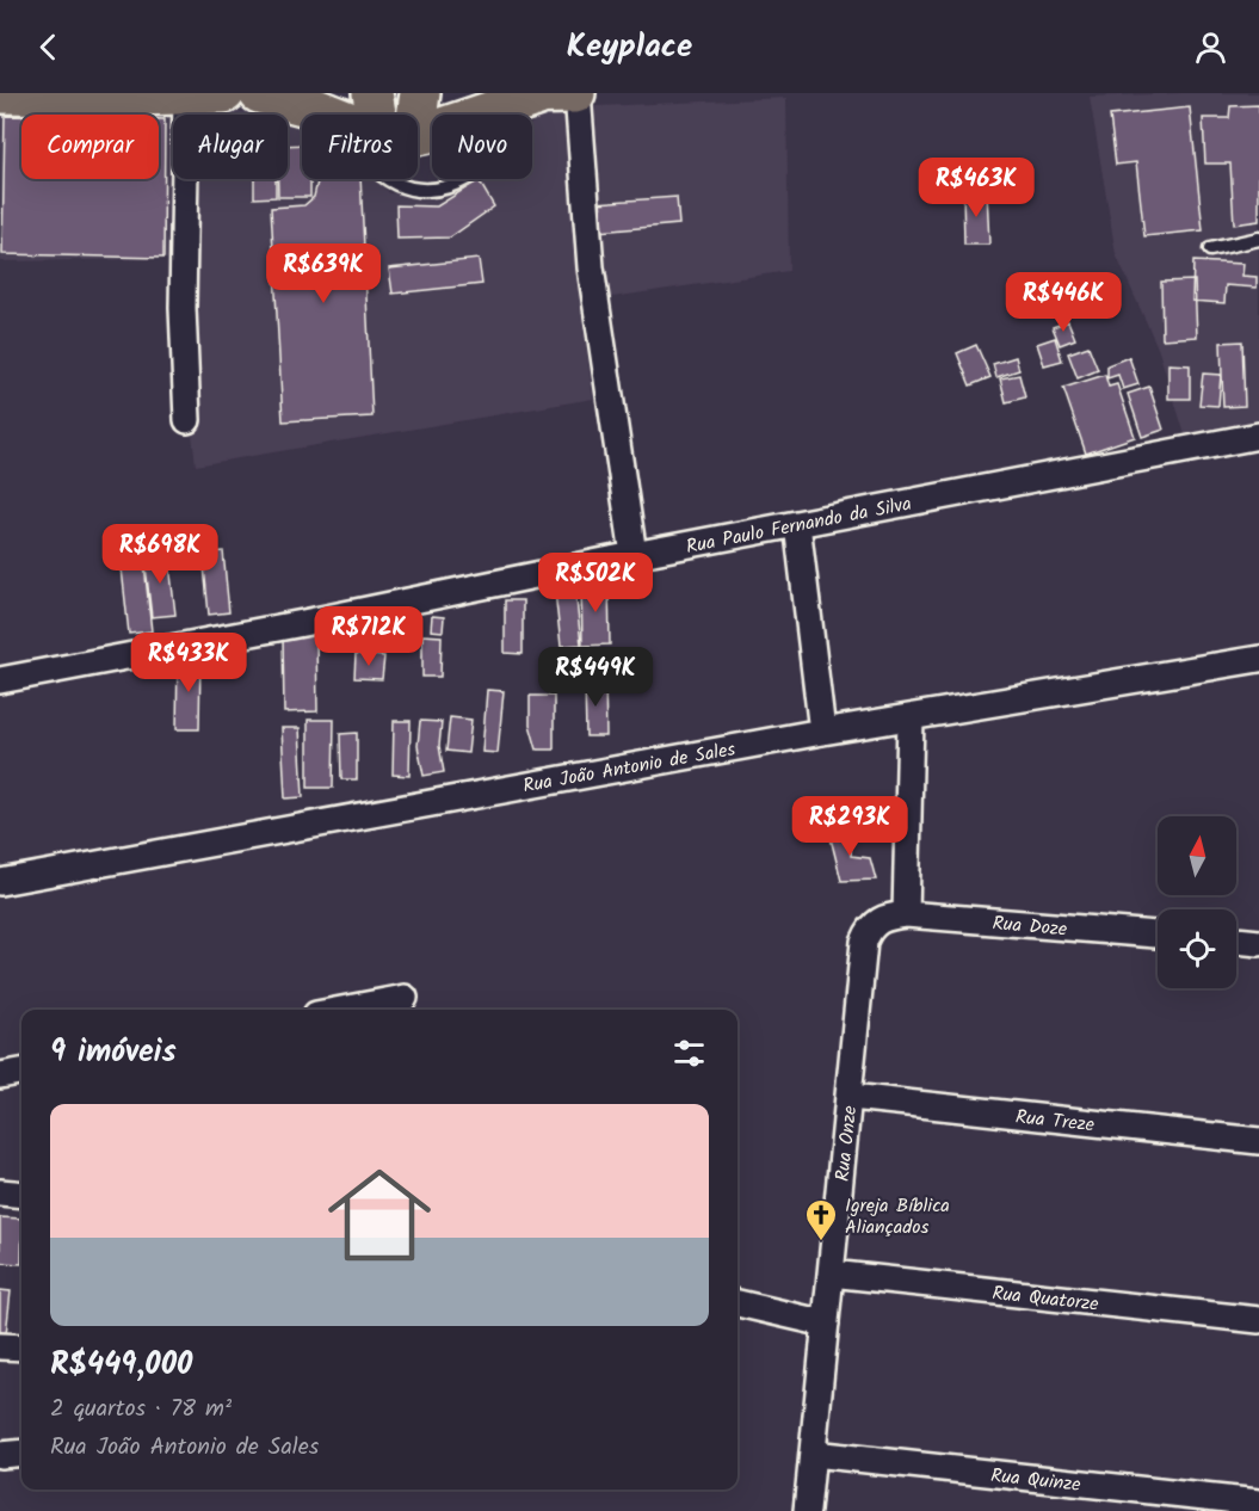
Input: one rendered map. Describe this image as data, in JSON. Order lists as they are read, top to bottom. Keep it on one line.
{"streets":{"street":["Rua Paulo Fernando da Silva","Rua João Antonio de Sales","Rua Doze","Rua Treze","Rua Onze","Rua Quatorze","Rua Quinze"]},"crossings":[["Rua Doze","Rua Onze"],["Rua Treze","Rua Onze"],["Rua Onze","Rua Quatorze"],["Rua Onze","Rua Quinze"]],"places":{"church":["Igreja Bíblica Aliançados"]},"north":"top","page":{"header":"Keyplace","chip":["Comprar","Alugar","Filtros","Novo"],"price":["R$463K","R$639K","R$446K","R$698K","R$502K","R$712K","R$433K","R$449K","R$293K"],"heading":"9 imóveis","list":[{"name":"R$449,000","note":"2 quartos · 78 m² · Rua João Antonio de Sales"}]}}
